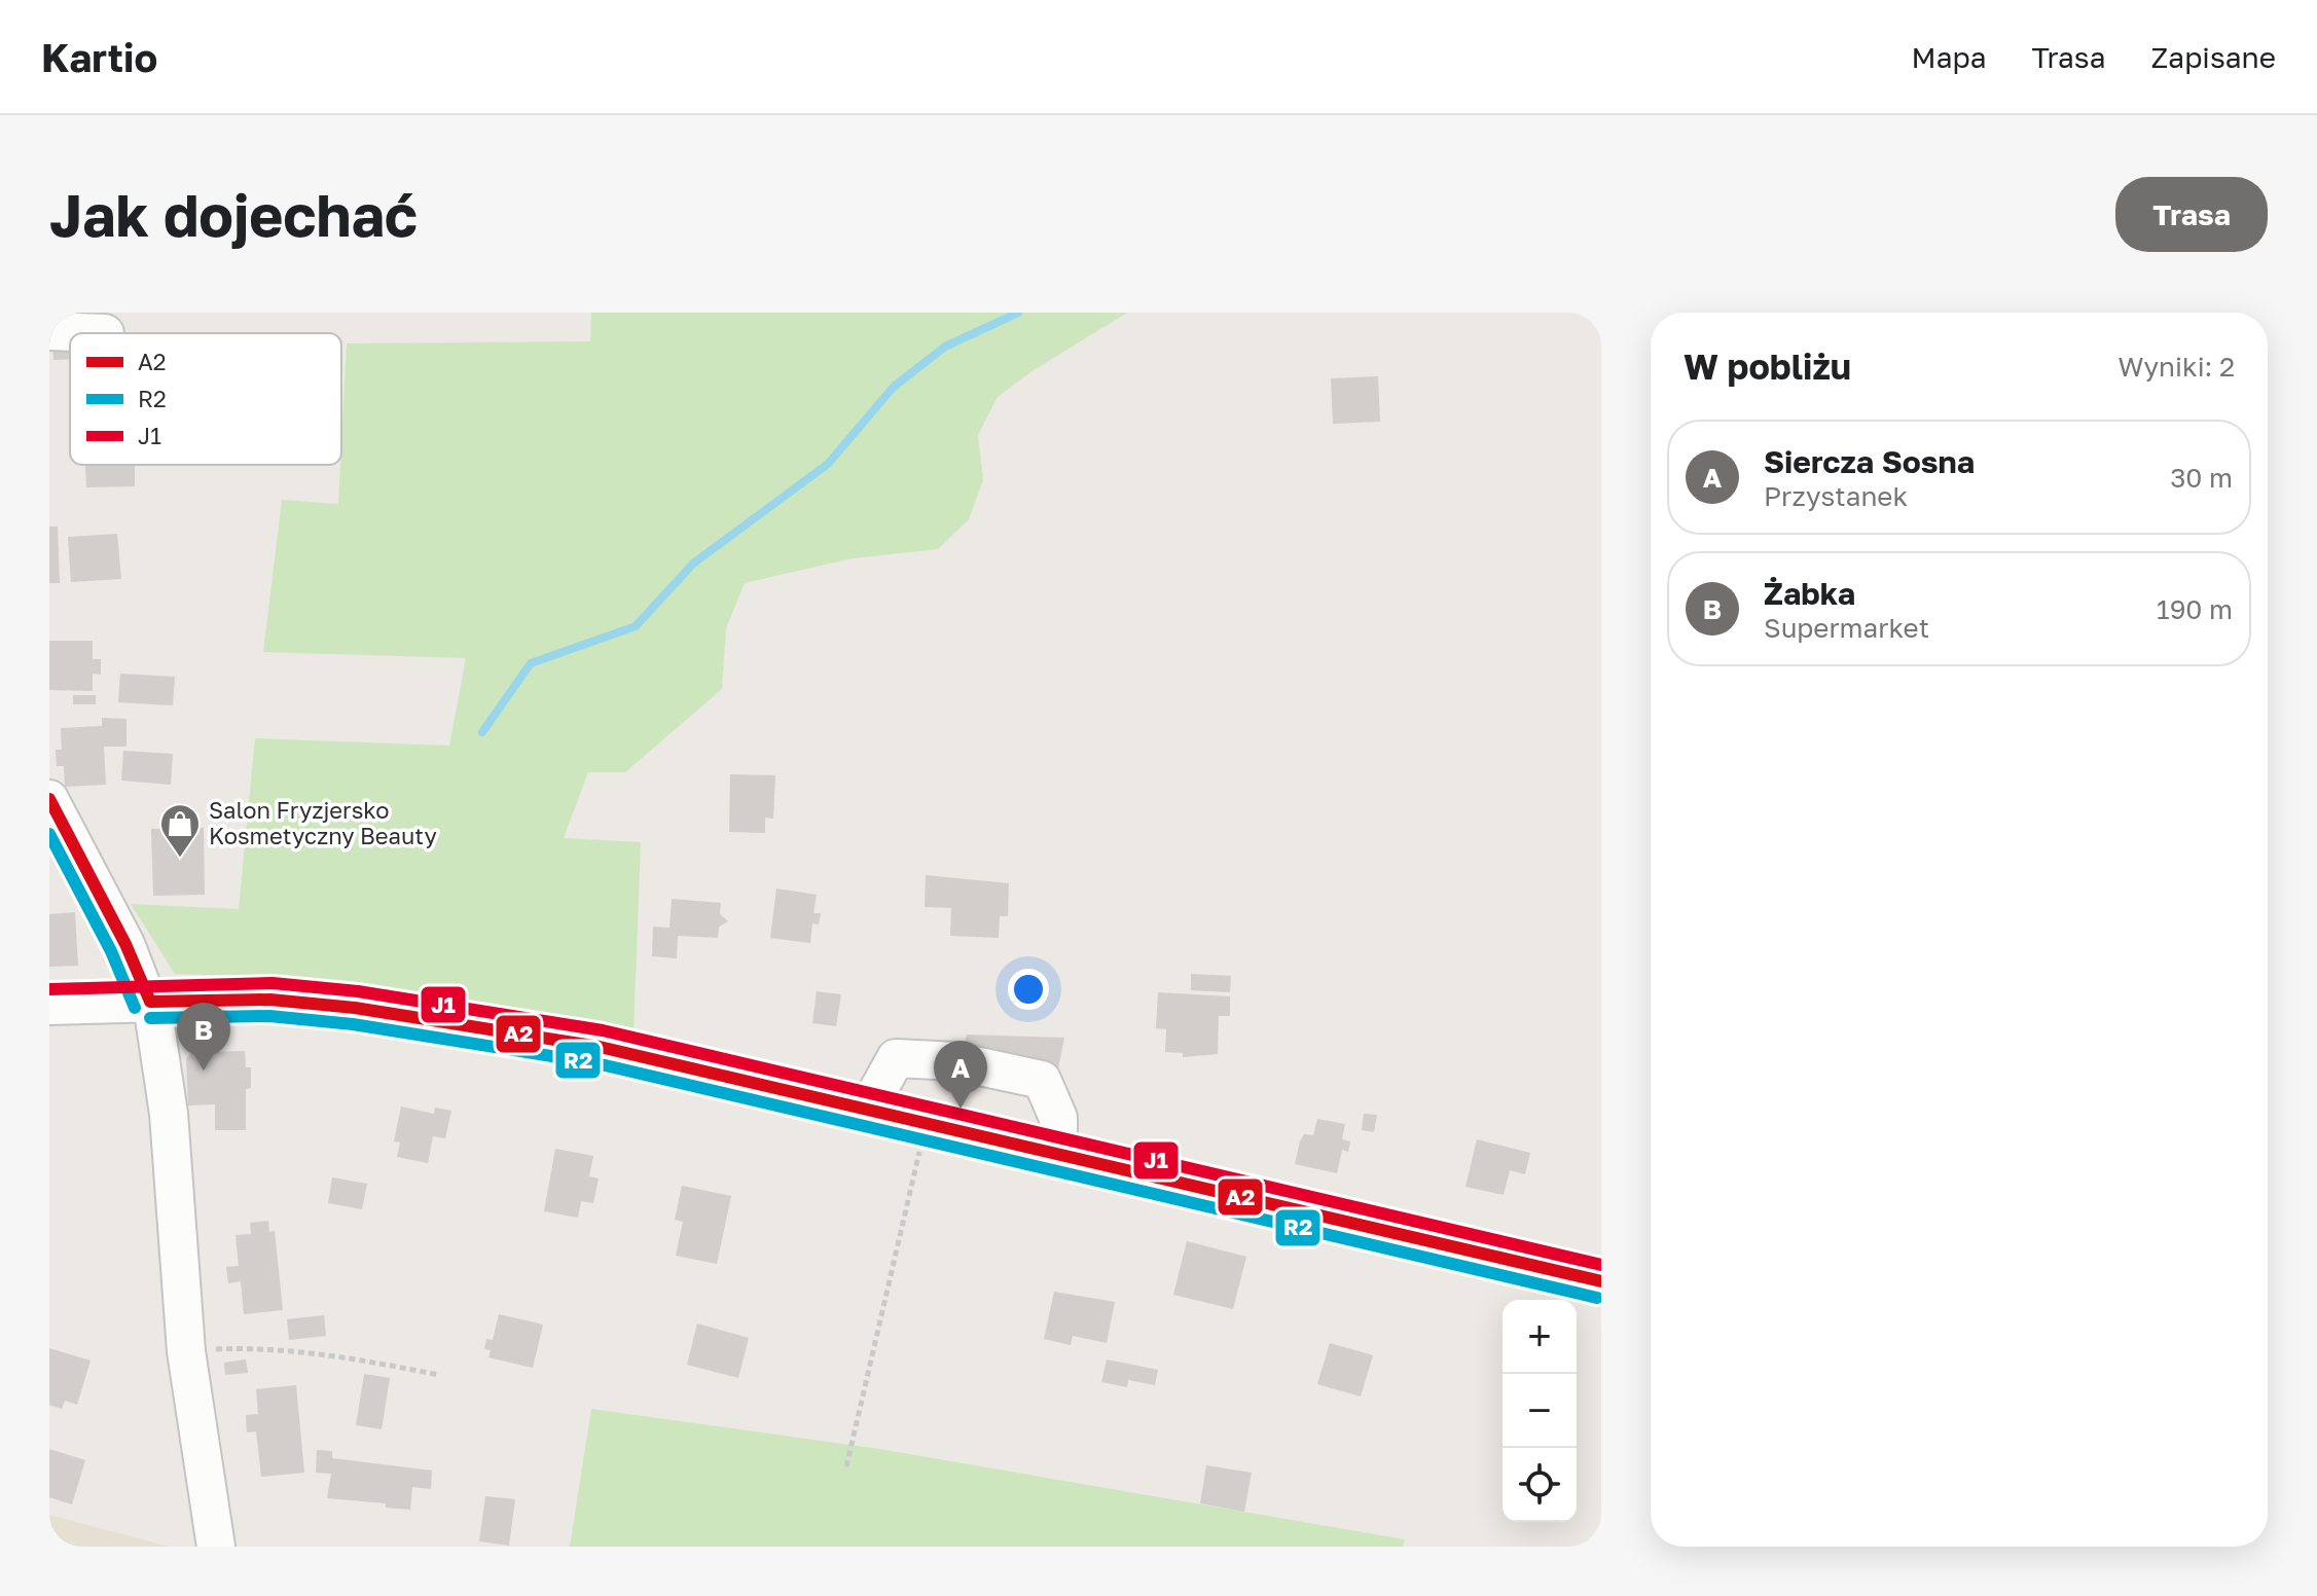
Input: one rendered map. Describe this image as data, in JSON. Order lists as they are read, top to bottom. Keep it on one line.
{"places":{"shop":["Salon Fryzjersko Kosmetyczny Beauty"]},"lines":["transit line A2","transit line R2","transit line J1"],"legend":["A2","R2","J1"],"page":{"header":"Kartio","nav":["Mapa","Trasa","Zapisane"],"buttons":"Trasa","title":"Jak dojechać","heading":["W pobliżu","Wyniki: 2"],"list":[{"mark":"A","name":"Siercza Sosna","note":"Przystanek","value":"30 m"},{"mark":"B","name":"Żabka","note":"Supermarket","value":"190 m"}],"pins":["B","A"],"map_buttons":["+","−"]}}
